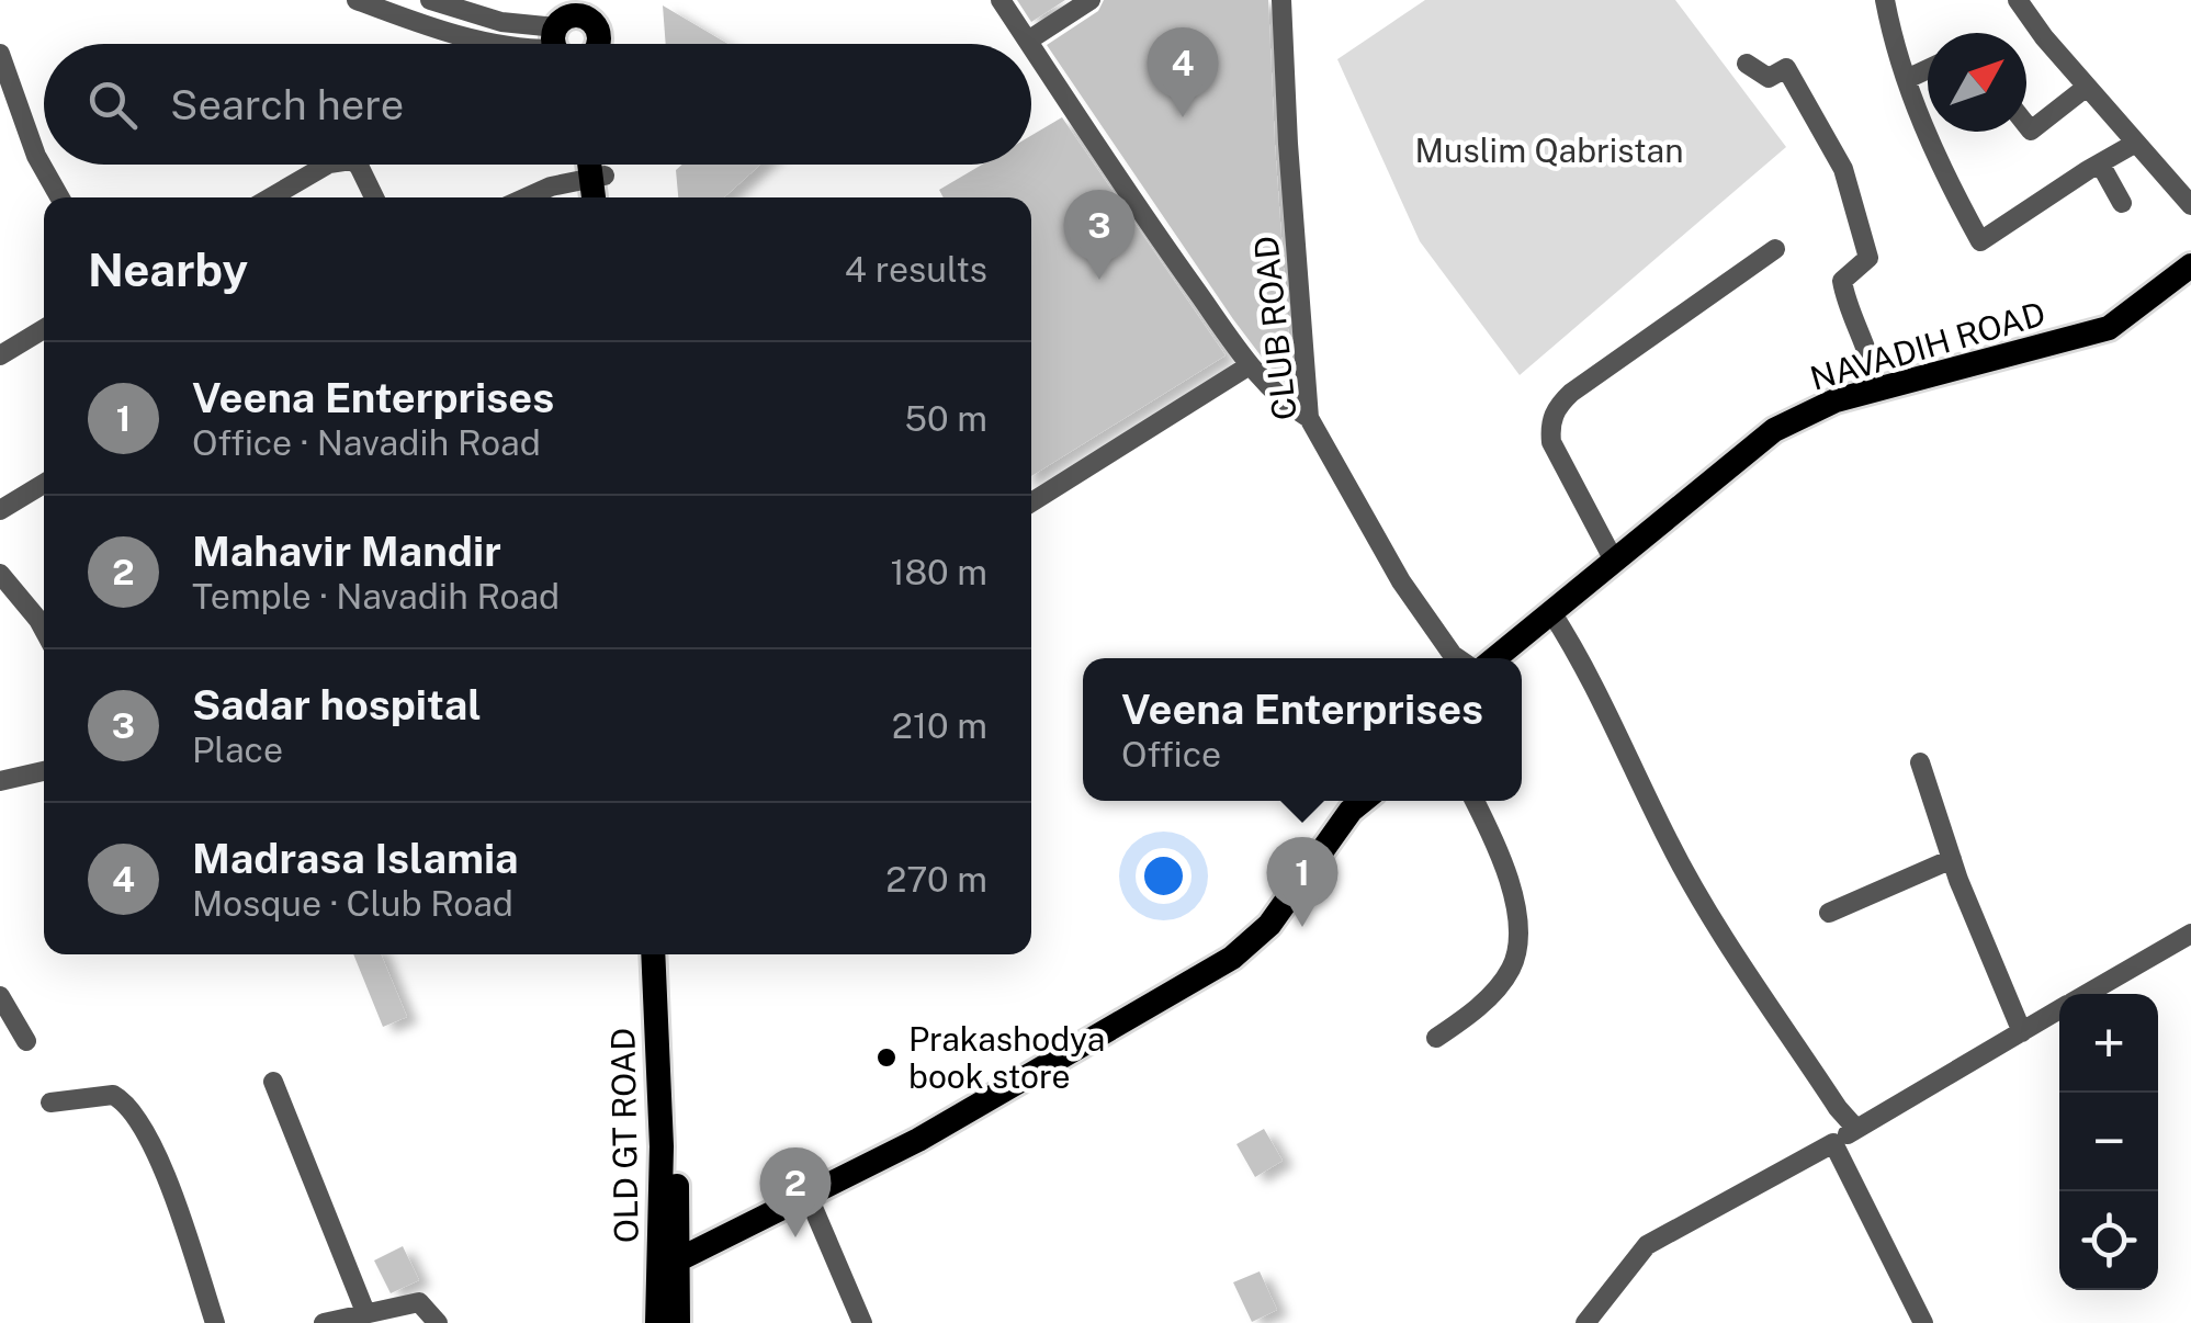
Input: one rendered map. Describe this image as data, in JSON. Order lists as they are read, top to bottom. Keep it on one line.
{"streets":{"main road":["NAVADIH ROAD","OLD GT ROAD"],"street":["CLUB ROAD"]},"parks":["Muslim Qabristan"],"places":["Prakashodya book store"],"north":"top right","page":{"pins":["4","3","1","2"],"search":"Search here","heading":["Nearby","4 results"],"list":[{"mark":"1","name":"Veena Enterprises","note":"Office · Navadih Road","value":"50 m"},{"mark":"2","name":"Mahavir Mandir","note":"Temple · Navadih Road","value":"180 m"},{"mark":"3","name":"Sadar hospital","note":"Place","value":"210 m"},{"mark":"4","name":"Madrasa Islamia","note":"Mosque · Club Road","value":"270 m"}],"popup":["Veena Enterprises","Office"],"map_buttons":["+","−"]}}
